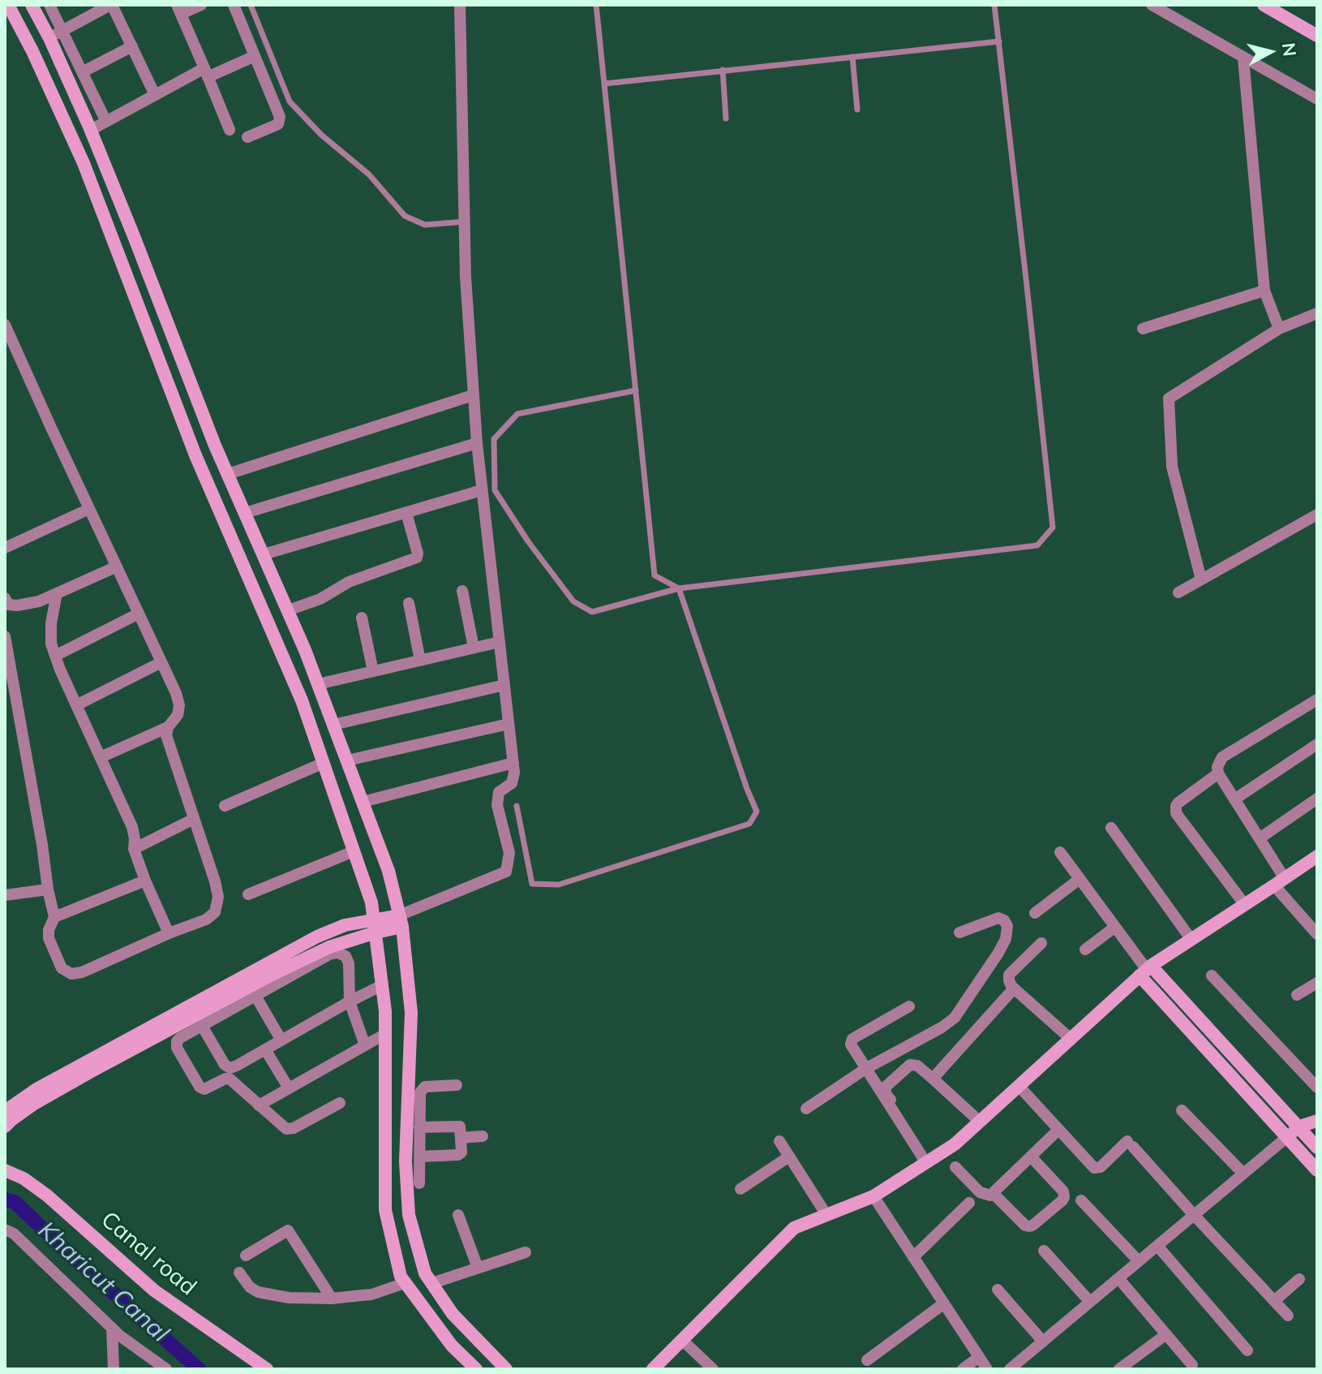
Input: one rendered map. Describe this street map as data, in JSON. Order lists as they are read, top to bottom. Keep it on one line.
{"streets":{"street":["Canal road"]},"water":["Kharicut Canal"],"north":"right"}
